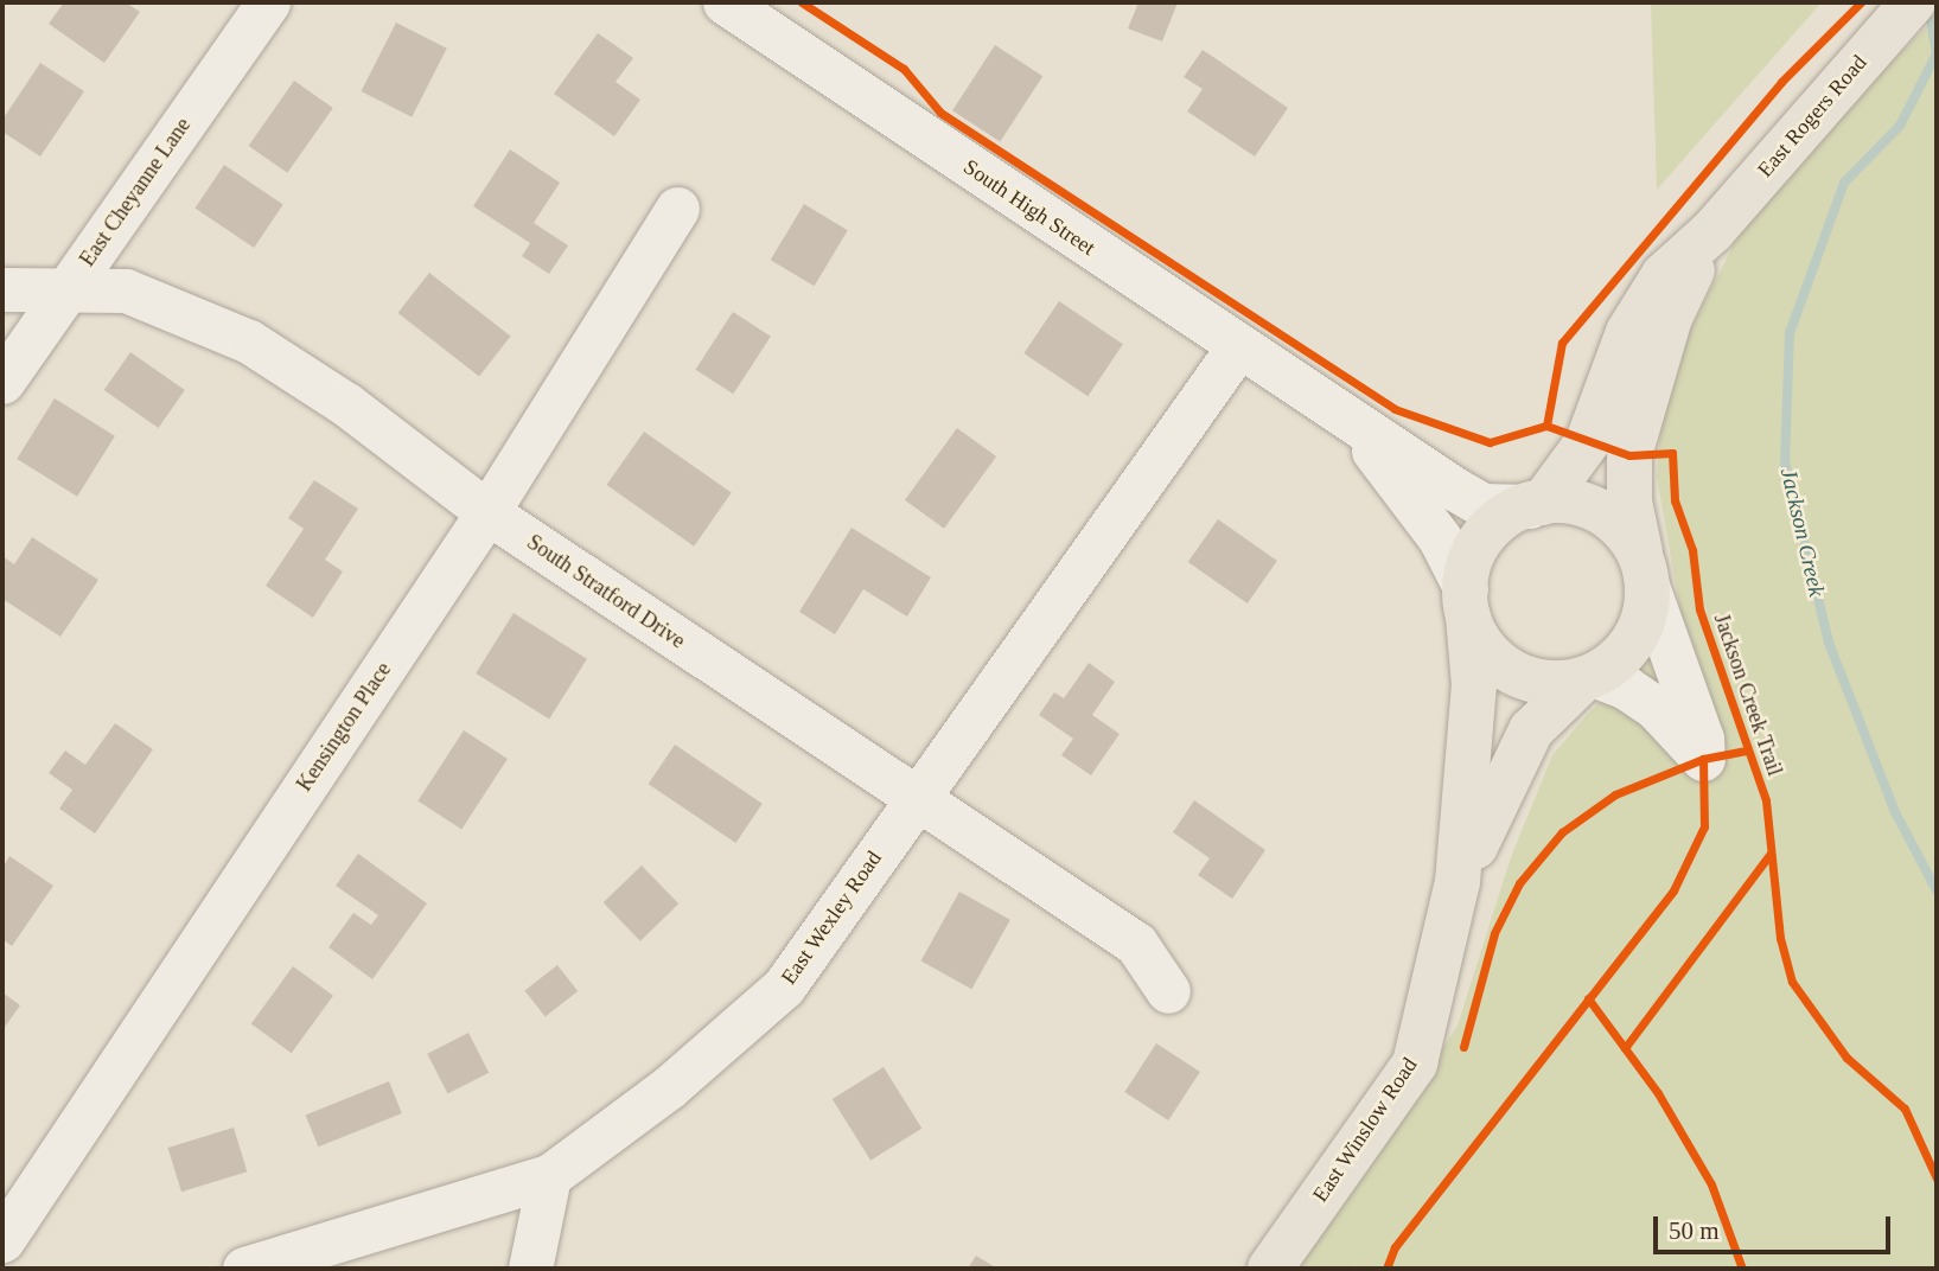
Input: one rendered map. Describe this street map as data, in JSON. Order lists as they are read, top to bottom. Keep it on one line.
{"streets":{"main road":["East Rogers Road","East Winslow Road"],"street":["East Cheyanne Lane","South High Street","South Stratford Drive","Kensington Place","East Wexley Road"],"cycle path":["Jackson Creek Trail"]},"crossings":[["East Rogers Road","South High Street"],["East Rogers Road","East Winslow Road"],["East Cheyanne Lane","South Stratford Drive"],["South High Street","East Wexley Road"],["South High Street","East Winslow Road"],["South Stratford Drive","Kensington Place"],["South Stratford Drive","East Wexley Road"]],"water":["Jackson Creek"],"scale_bar":"50 m"}
